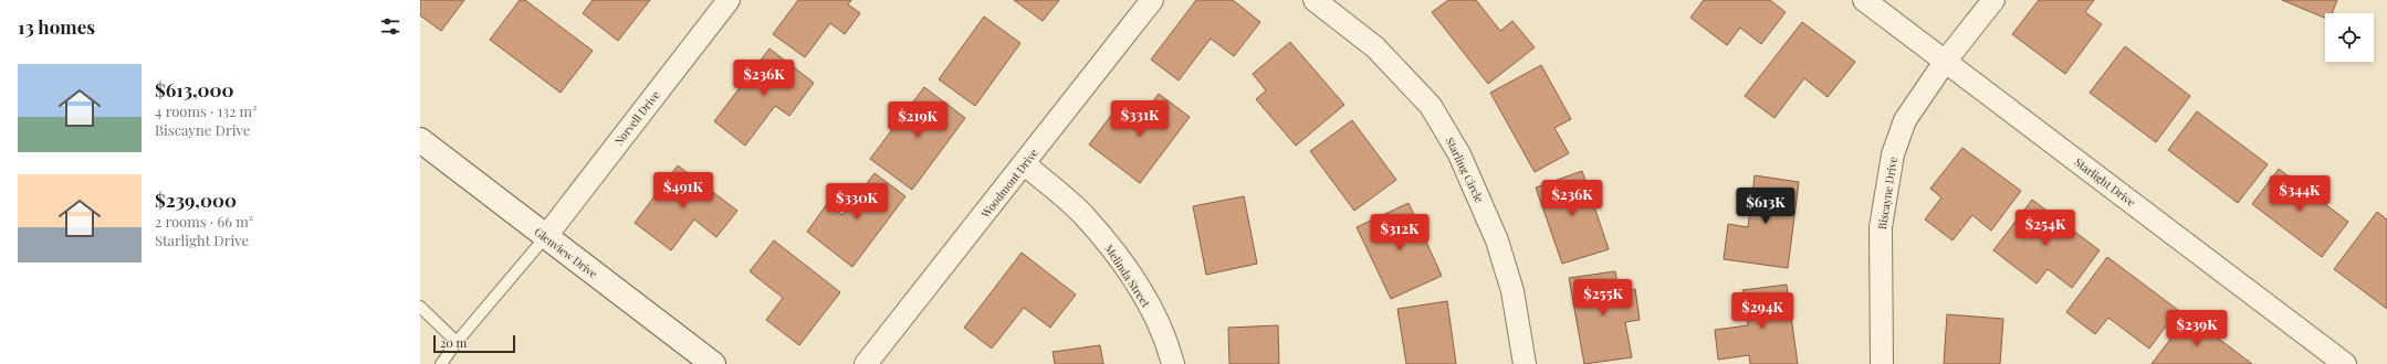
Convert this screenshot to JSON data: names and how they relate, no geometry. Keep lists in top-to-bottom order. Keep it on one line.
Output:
{"streets":{"main road":["Glenview Drive"],"street":["Norvell Drive","Starling Circle","Starlight Drive","Woodmont Drive","Biscayne Drive","Melinda Street"]},"crossings":[["Norvell Drive","Glenview Drive"],["Starlight Drive","Biscayne Drive"],["Woodmont Drive","Melinda Street"]],"scale_bar":"20 m","page":{"heading":"13 homes","list":[{"name":"$613,000","note":"4 rooms · 132 m² · Biscayne Drive"},{"name":"$239,000","note":"2 rooms · 66 m² · Starlight Drive"}],"price":["$236K","$331K","$219K","$491K","$344K","$236K","$330K","$613K","$254K","$312K","$255K","$294K","$239K"],"scale":"20 m"}}
